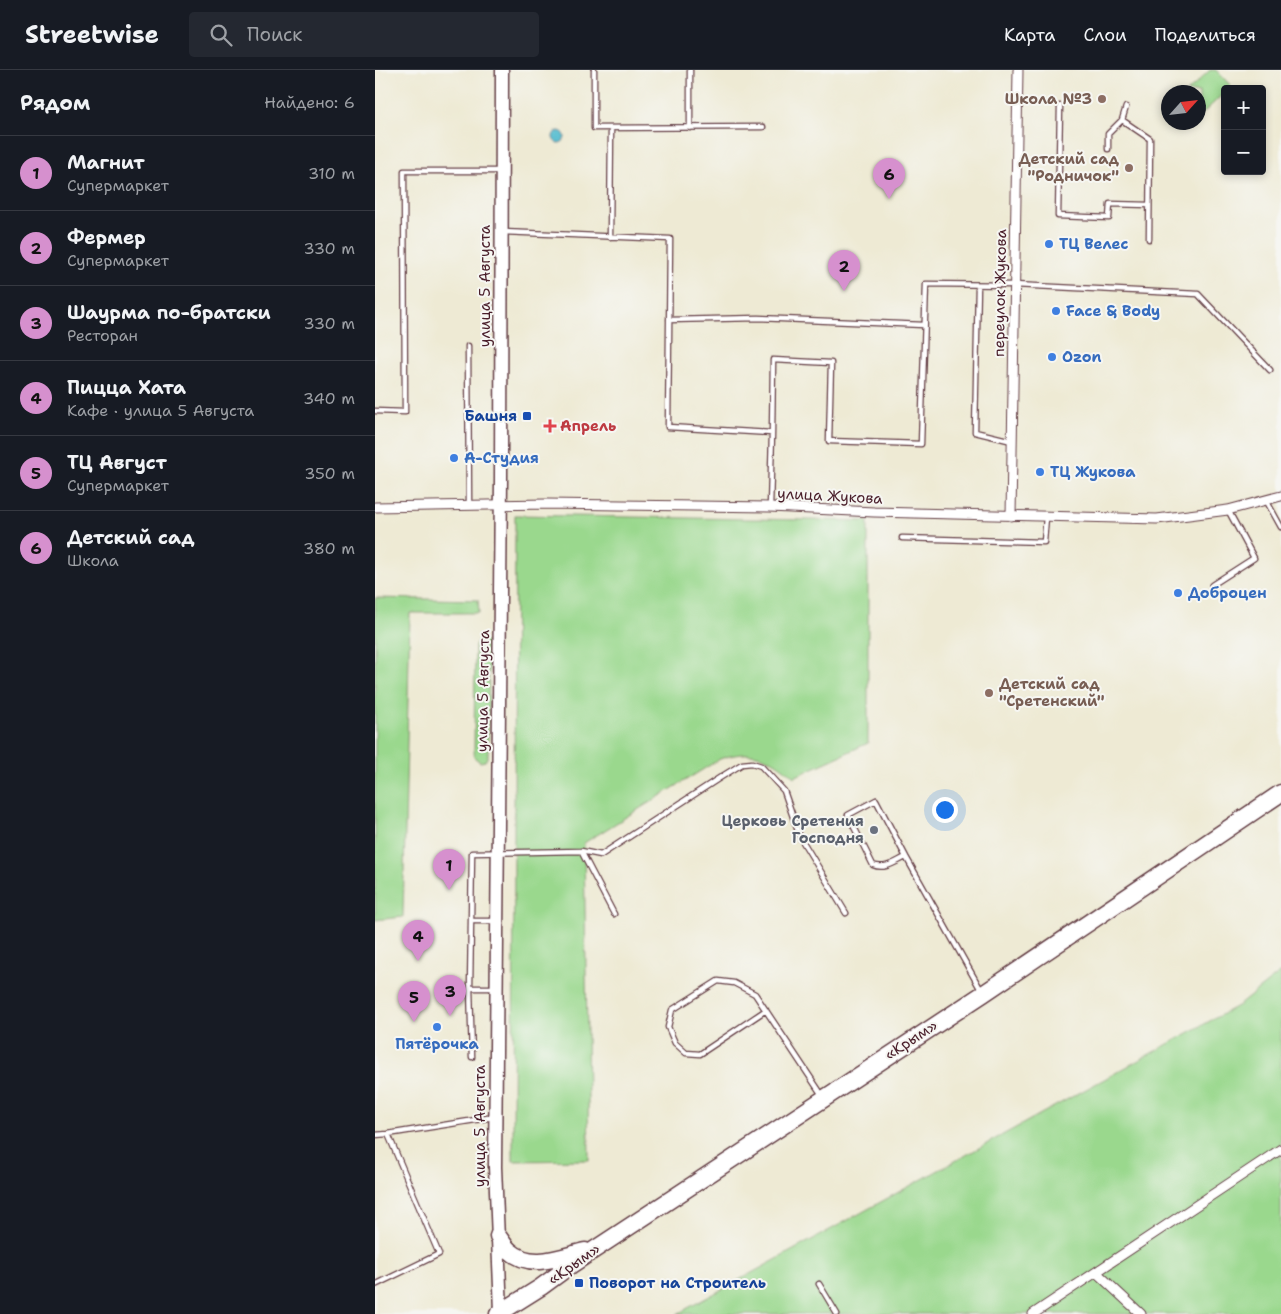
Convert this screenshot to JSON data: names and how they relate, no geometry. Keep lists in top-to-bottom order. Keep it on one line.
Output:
{"streets":{"highway":["«Крым»"],"street":["улица 5 Августа","переулок Жукова","улица Жукова"]},"crossings":[["улица 5 Августа","улица Жукова"],["улица 5 Августа","«Крым»"],["переулок Жукова","улица Жукова"]],"places":{"other":["Школа №3","Детский сад \"Родничок\"","ТЦ Велес","Face & Body","Ozon","А-Студия","ТЦ Жукова","Доброцен","Детский сад \"Сретенский\"","Церковь Сретения Господня","Пятёрочка"],"transit":["Башня","Поворот на Строитель"],"health":["Апрель"]},"north":"top right","page":{"header":"Streetwise","search":"Поиск","nav":["Карта","Слои","Поделиться"],"heading":["Рядом","Найдено: 6"],"map_buttons":["+","−"],"list":[{"mark":"1","name":"Магнит","note":"Супермаркет","value":"310 m"},{"mark":"2","name":"Фермер","note":"Супермаркет","value":"330 m"},{"mark":"3","name":"Шаурма по-братски","note":"Ресторан","value":"330 m"},{"mark":"4","name":"Пицца Хата","note":"Кафе · улица 5 Августа","value":"340 m"},{"mark":"5","name":"ТЦ Август","note":"Супермаркет","value":"350 m"},{"mark":"6","name":"Детский сад","note":"Школа","value":"380 m"}],"pins":["6","2","1","4","3","5"]}}
